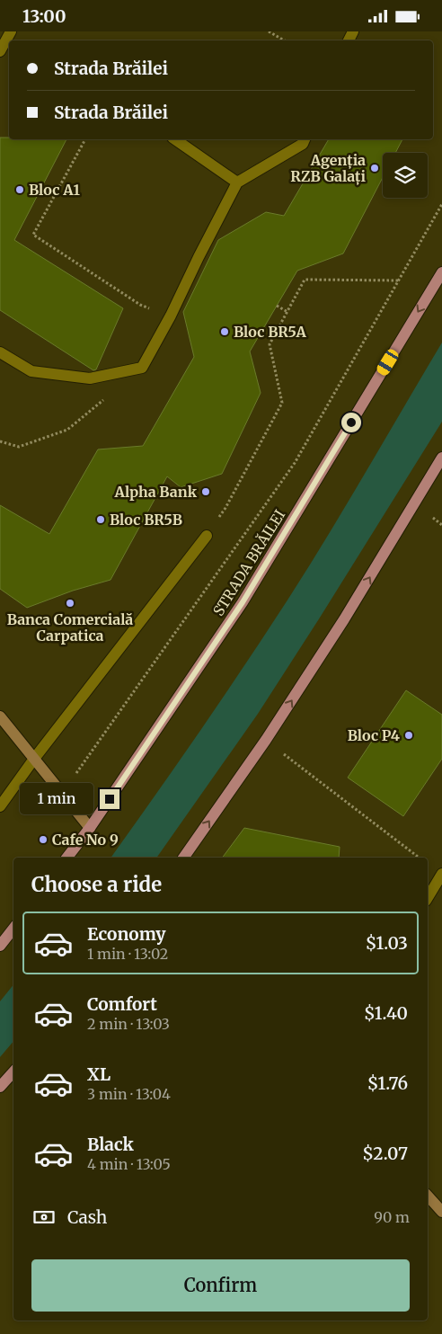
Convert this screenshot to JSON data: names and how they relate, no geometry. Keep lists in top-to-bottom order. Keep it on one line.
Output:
{"streets":{"main road":["STRADA BRĂILEI"]},"places":["Agenția RZB Galați","Bloc A1","Bloc BR5A","Alpha Bank","Bloc BR5B","Banca Comercială Carpatica","Bloc P4","Cafe No 9"],"page":{"status":"13:00","banner":["Strada Brăilei","Strada Brăilei"],"bubble":"1 min","heading":"Choose a ride","list":[{"name":"Economy","note":"1 min · 13:02","value":"$1.03"},{"name":"Comfort","note":"2 min · 13:03","value":"$1.40"},{"name":"XL","note":"3 min · 13:04","value":"$1.76"},{"name":"Black","note":"4 min · 13:05","value":"$2.07"}],"pay":["Cash","90 m"],"buttons":"Confirm"}}
